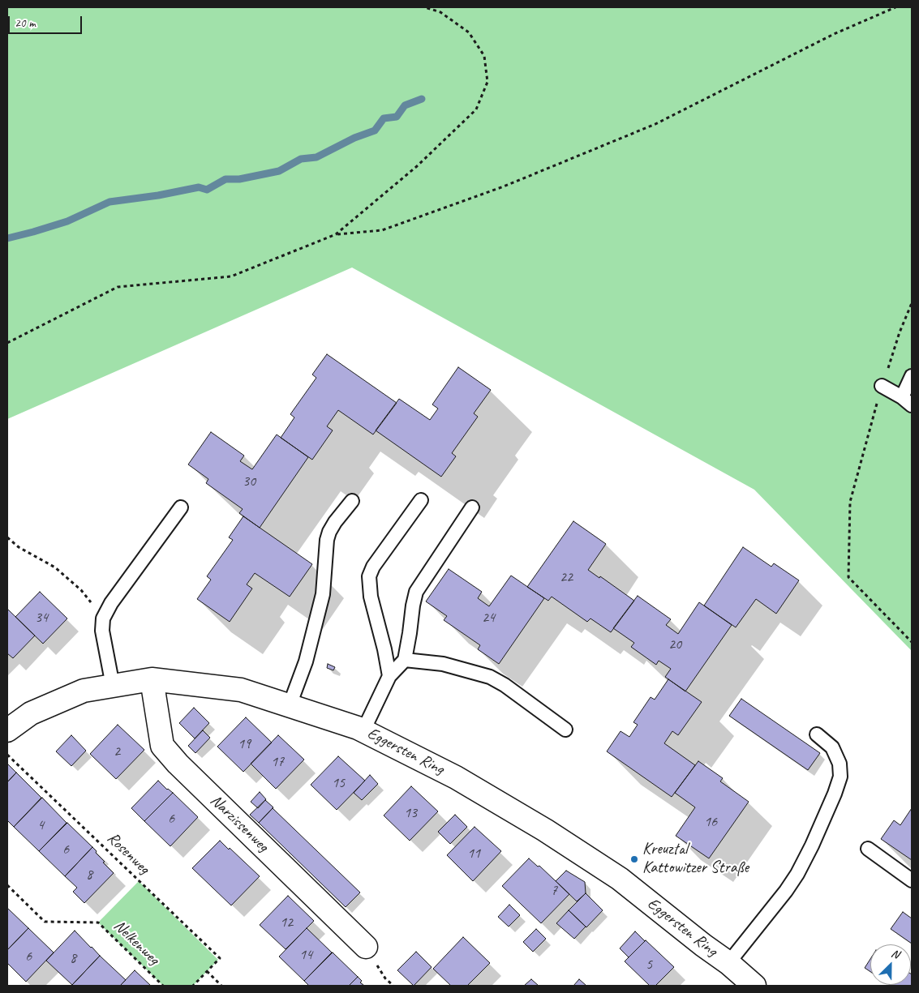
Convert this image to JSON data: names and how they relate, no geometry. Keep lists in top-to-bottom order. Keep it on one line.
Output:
{"streets":{"street":["Eggersten Ring","Narzissenweg"],"path":["Rosenweg","Nelkenweg"]},"crossings":[["Eggersten Ring","Narzissenweg"]],"places":["Kreuztal Kattowitzer Straße"],"house_numbers":["30","22","34","24","20","19","2","17","15","13","6","16","4","6","11","8","7","12","14","6","8","5"],"scale_bar":"20 m","north":"top right"}
